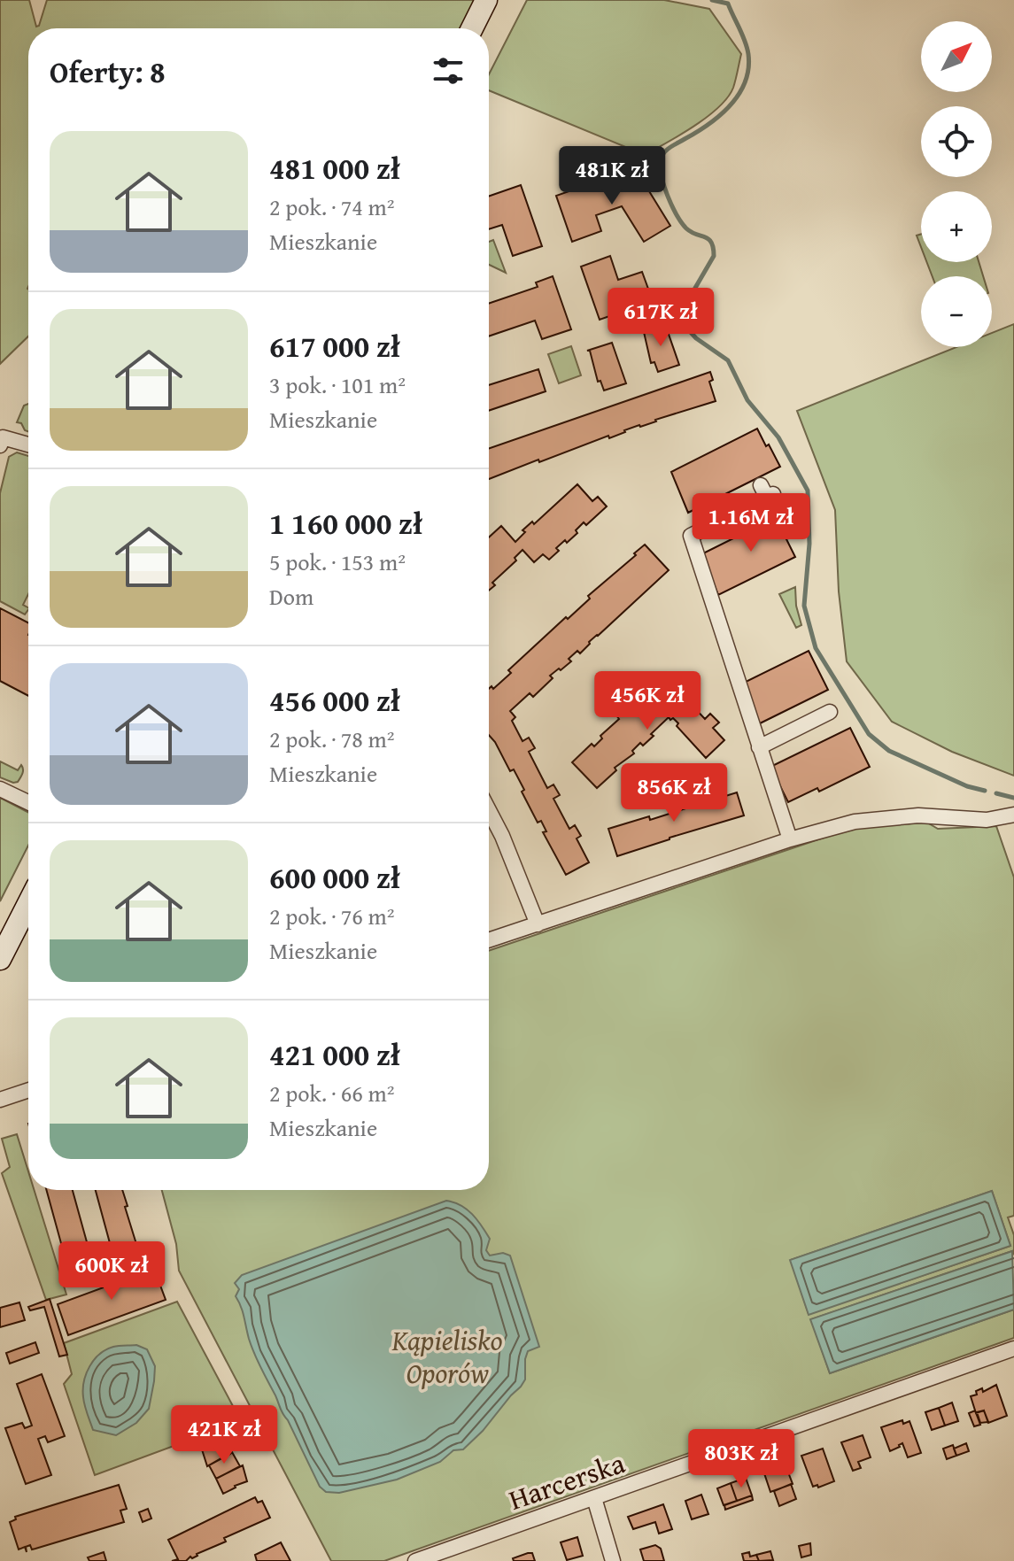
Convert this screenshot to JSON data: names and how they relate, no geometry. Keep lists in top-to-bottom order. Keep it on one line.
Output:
{"streets":{"street":["Harcerska"]},"parks":["Kąpielisko Oporów"],"north":"top right","page":{"map_buttons":["+","−"],"heading":"Oferty: 8","list":[{"name":"481 000 zł","note":"2 pok. · 74 m² · Mieszkanie"},{"name":"617 000 zł","note":"3 pok. · 101 m² · Mieszkanie"},{"name":"1 160 000 zł","note":"5 pok. · 153 m² · Dom"},{"name":"456 000 zł","note":"2 pok. · 78 m² · Mieszkanie"},{"name":"600 000 zł","note":"2 pok. · 76 m² · Mieszkanie"},{"name":"421 000 zł","note":"2 pok. · 66 m² · Mieszkanie"}],"price":["481K zł","617K zł","1.16M zł","456K zł","856K zł","600K zł","421K zł","803K zł"]}}
